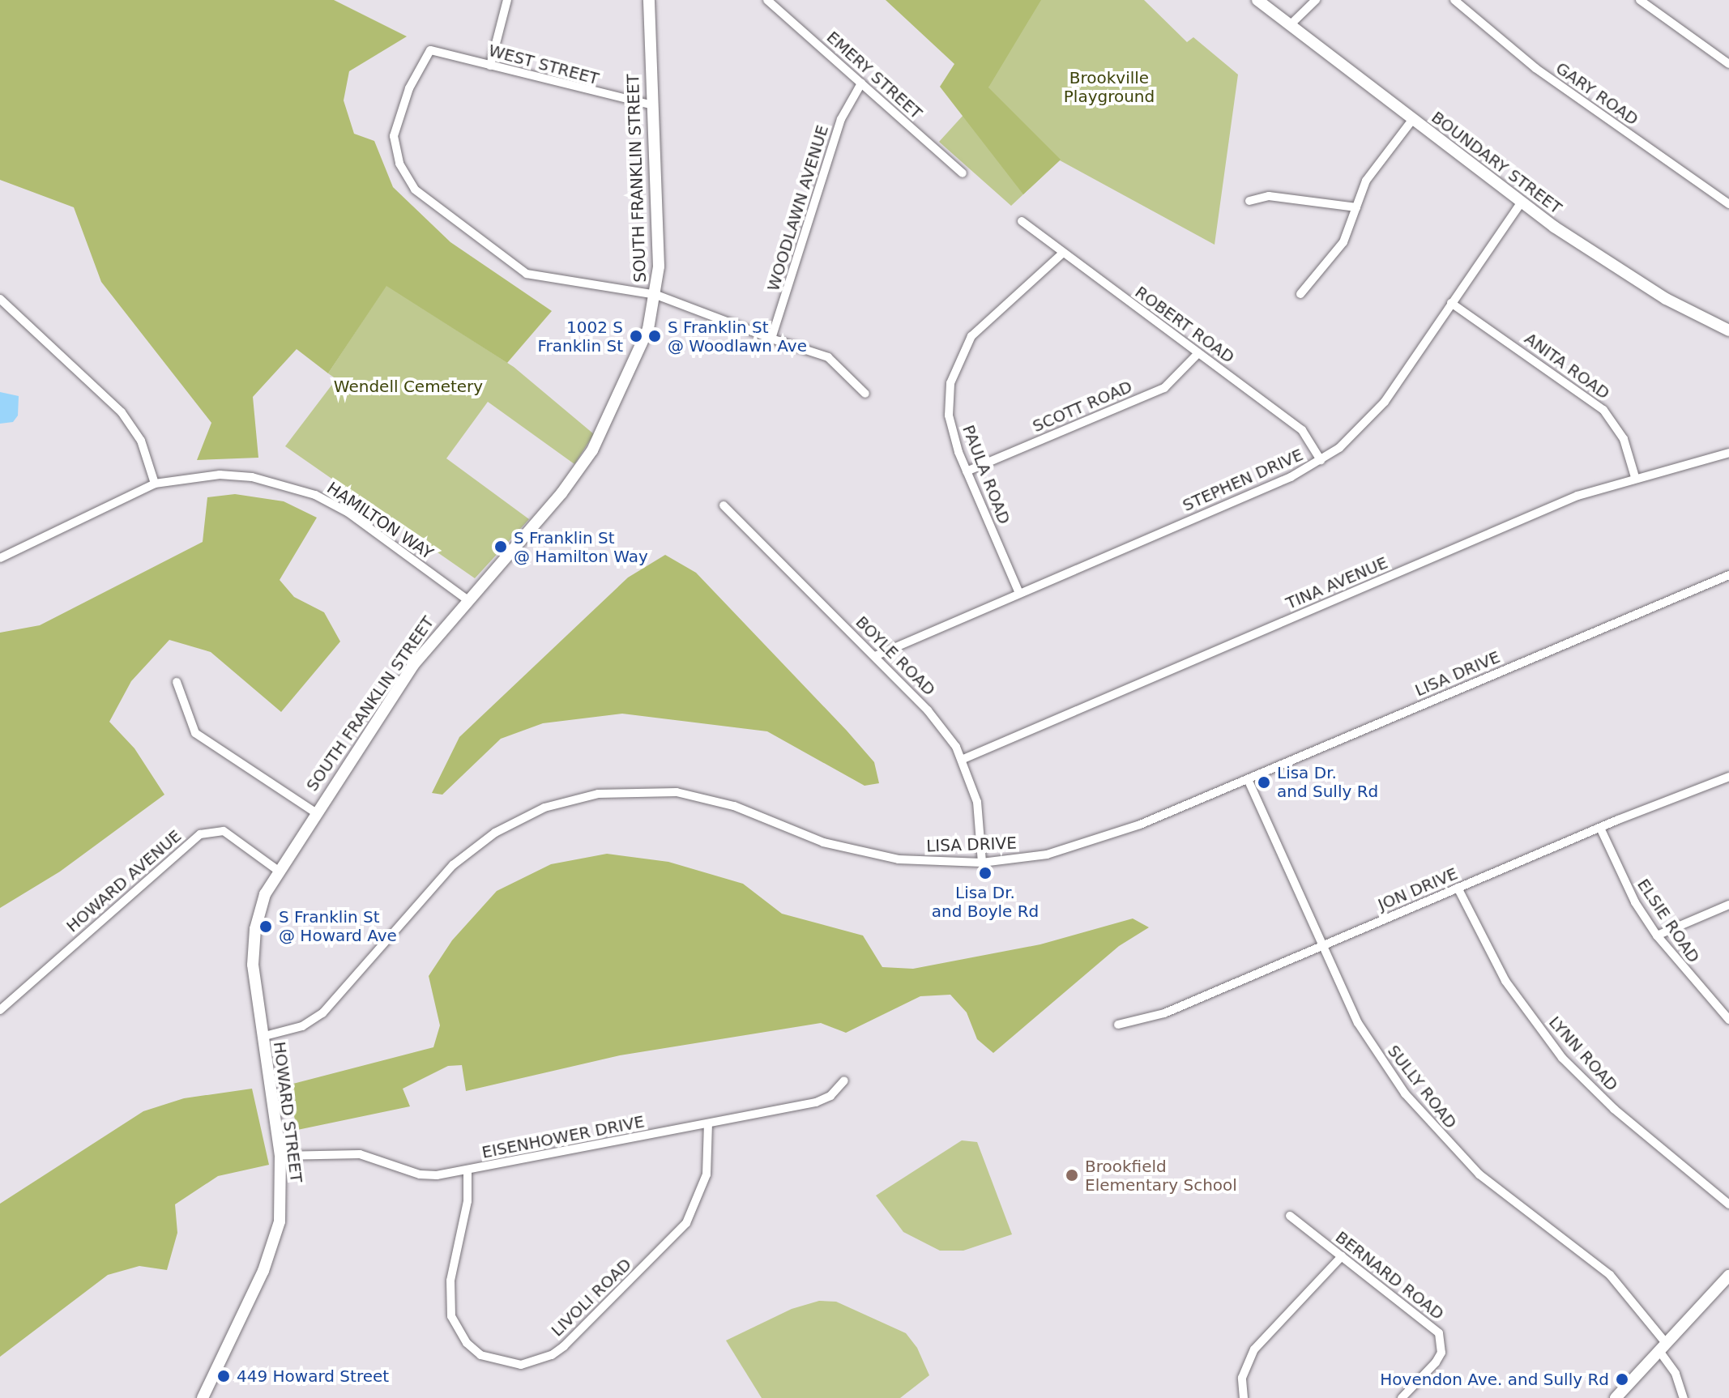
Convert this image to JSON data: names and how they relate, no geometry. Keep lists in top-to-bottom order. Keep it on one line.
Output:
{"streets":{"main road":["BOUNDARY STREET","SOUTH FRANKLIN STREET","HOWARD STREET"],"street":["WEST STREET","EMERY STREET","GARY ROAD","WOODLAWN AVENUE","ROBERT ROAD","ANITA ROAD","SCOTT ROAD","PAULA ROAD","STEPHEN DRIVE","HAMILTON WAY","TINA AVENUE","BOYLE ROAD","LISA DRIVE","HOWARD AVENUE","JON DRIVE","ELSIE ROAD","LYNN ROAD","SULLY ROAD","EISENHOWER DRIVE","BERNARD ROAD","LIVOLI ROAD"]},"crossings":[["WEST STREET","SOUTH FRANKLIN STREET"],["EMERY STREET","WOODLAWN AVENUE"],["BOUNDARY STREET","STEPHEN DRIVE"],["SOUTH FRANKLIN STREET","HAMILTON WAY"],["SOUTH FRANKLIN STREET","HOWARD AVENUE"],["SOUTH FRANKLIN STREET","HOWARD STREET"],["ROBERT ROAD","SCOTT ROAD"],["ROBERT ROAD","PAULA ROAD"],["ROBERT ROAD","STEPHEN DRIVE"],["ANITA ROAD","STEPHEN DRIVE"],["ANITA ROAD","TINA AVENUE"],["SCOTT ROAD","PAULA ROAD"],["PAULA ROAD","STEPHEN DRIVE"],["STEPHEN DRIVE","BOYLE ROAD"],["TINA AVENUE","BOYLE ROAD"],["BOYLE ROAD","LISA DRIVE"],["LISA DRIVE","SULLY ROAD"],["LISA DRIVE","HOWARD STREET"],["JON DRIVE","ELSIE ROAD"],["JON DRIVE","LYNN ROAD"],["JON DRIVE","SULLY ROAD"],["HOWARD STREET","EISENHOWER DRIVE"],["EISENHOWER DRIVE","LIVOLI ROAD"]],"parks":["Brookville Playground","Wendell Cemetery"],"places":["1002 S Franklin St","S Franklin St @ Woodlawn Ave","S Franklin St @ Hamilton Way","Lisa Dr. and Sully Rd","Lisa Dr. and Boyle Rd","S Franklin St @ Howard Ave","Brookfield Elementary School","449 Howard Street","Hovendon Ave. and Sully Rd"]}
